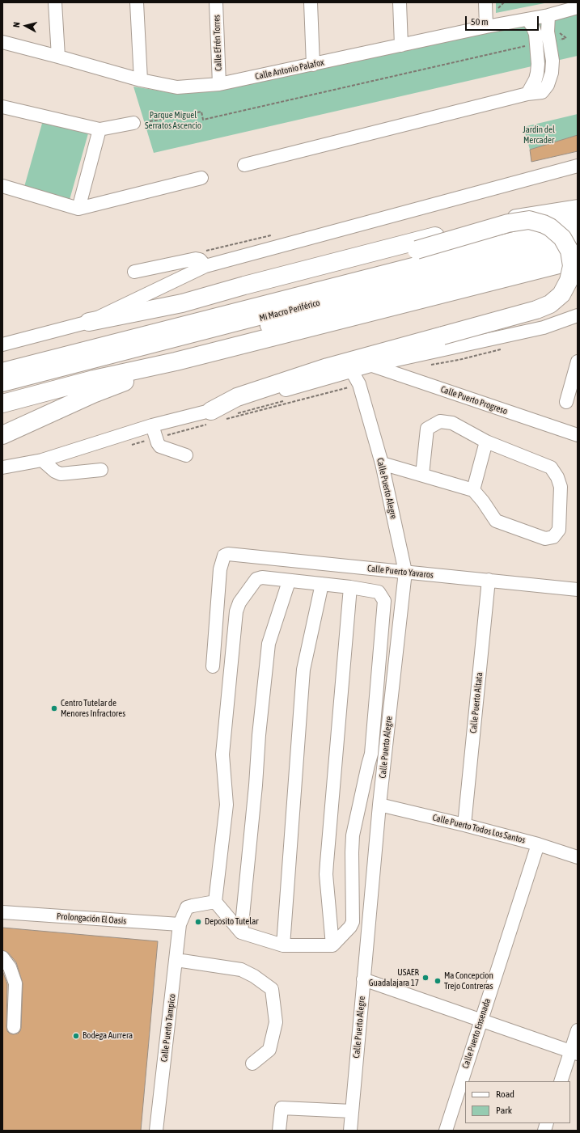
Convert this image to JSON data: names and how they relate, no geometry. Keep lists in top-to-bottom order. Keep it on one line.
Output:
{"streets":{"street":["Calle Efrén Torres","Calle Antonio Palafox","Mi Macro Periférico","Calle Puerto Progreso","Calle Puerto Alegre","Calle Puerto Yavaros","Calle Puerto Altata","Calle Puerto Todos Los Santos","Prolongación El Oasis","Calle Puerto Tampico","Calle Puerto Ensenada"]},"crossings":[["Calle Efrén Torres","Calle Antonio Palafox"],["Calle Puerto Alegre","Calle Puerto Yavaros"],["Calle Puerto Alegre","Calle Puerto Todos Los Santos"],["Calle Puerto Yavaros","Calle Puerto Altata"],["Calle Puerto Altata","Calle Puerto Todos Los Santos"],["Calle Puerto Todos Los Santos","Calle Puerto Ensenada"],["Prolongación El Oasis","Calle Puerto Tampico"]],"parks":["Parque Miguel Serratos Ascencio","Jardin del Mercader"],"places":["Centro Tutelar de Menores Infractores","Deposito Tutelar","USAER Guadalajara 17","Ma Concepcion Trejo Contreras","Bodega Aurrera"],"legend":["Road","Park"],"scale_bar":"50 m","north":"left"}
